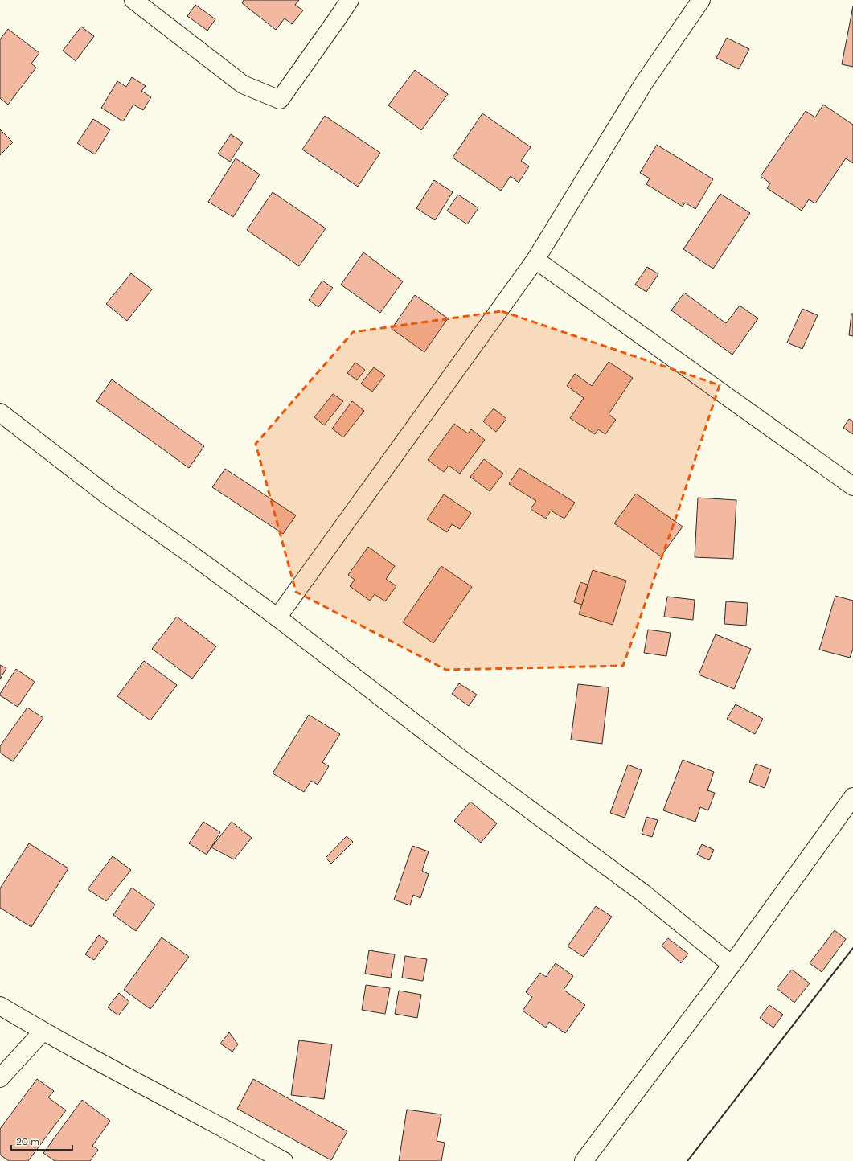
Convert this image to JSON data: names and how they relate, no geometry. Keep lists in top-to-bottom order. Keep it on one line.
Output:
{"scale_bar":"20 m"}
